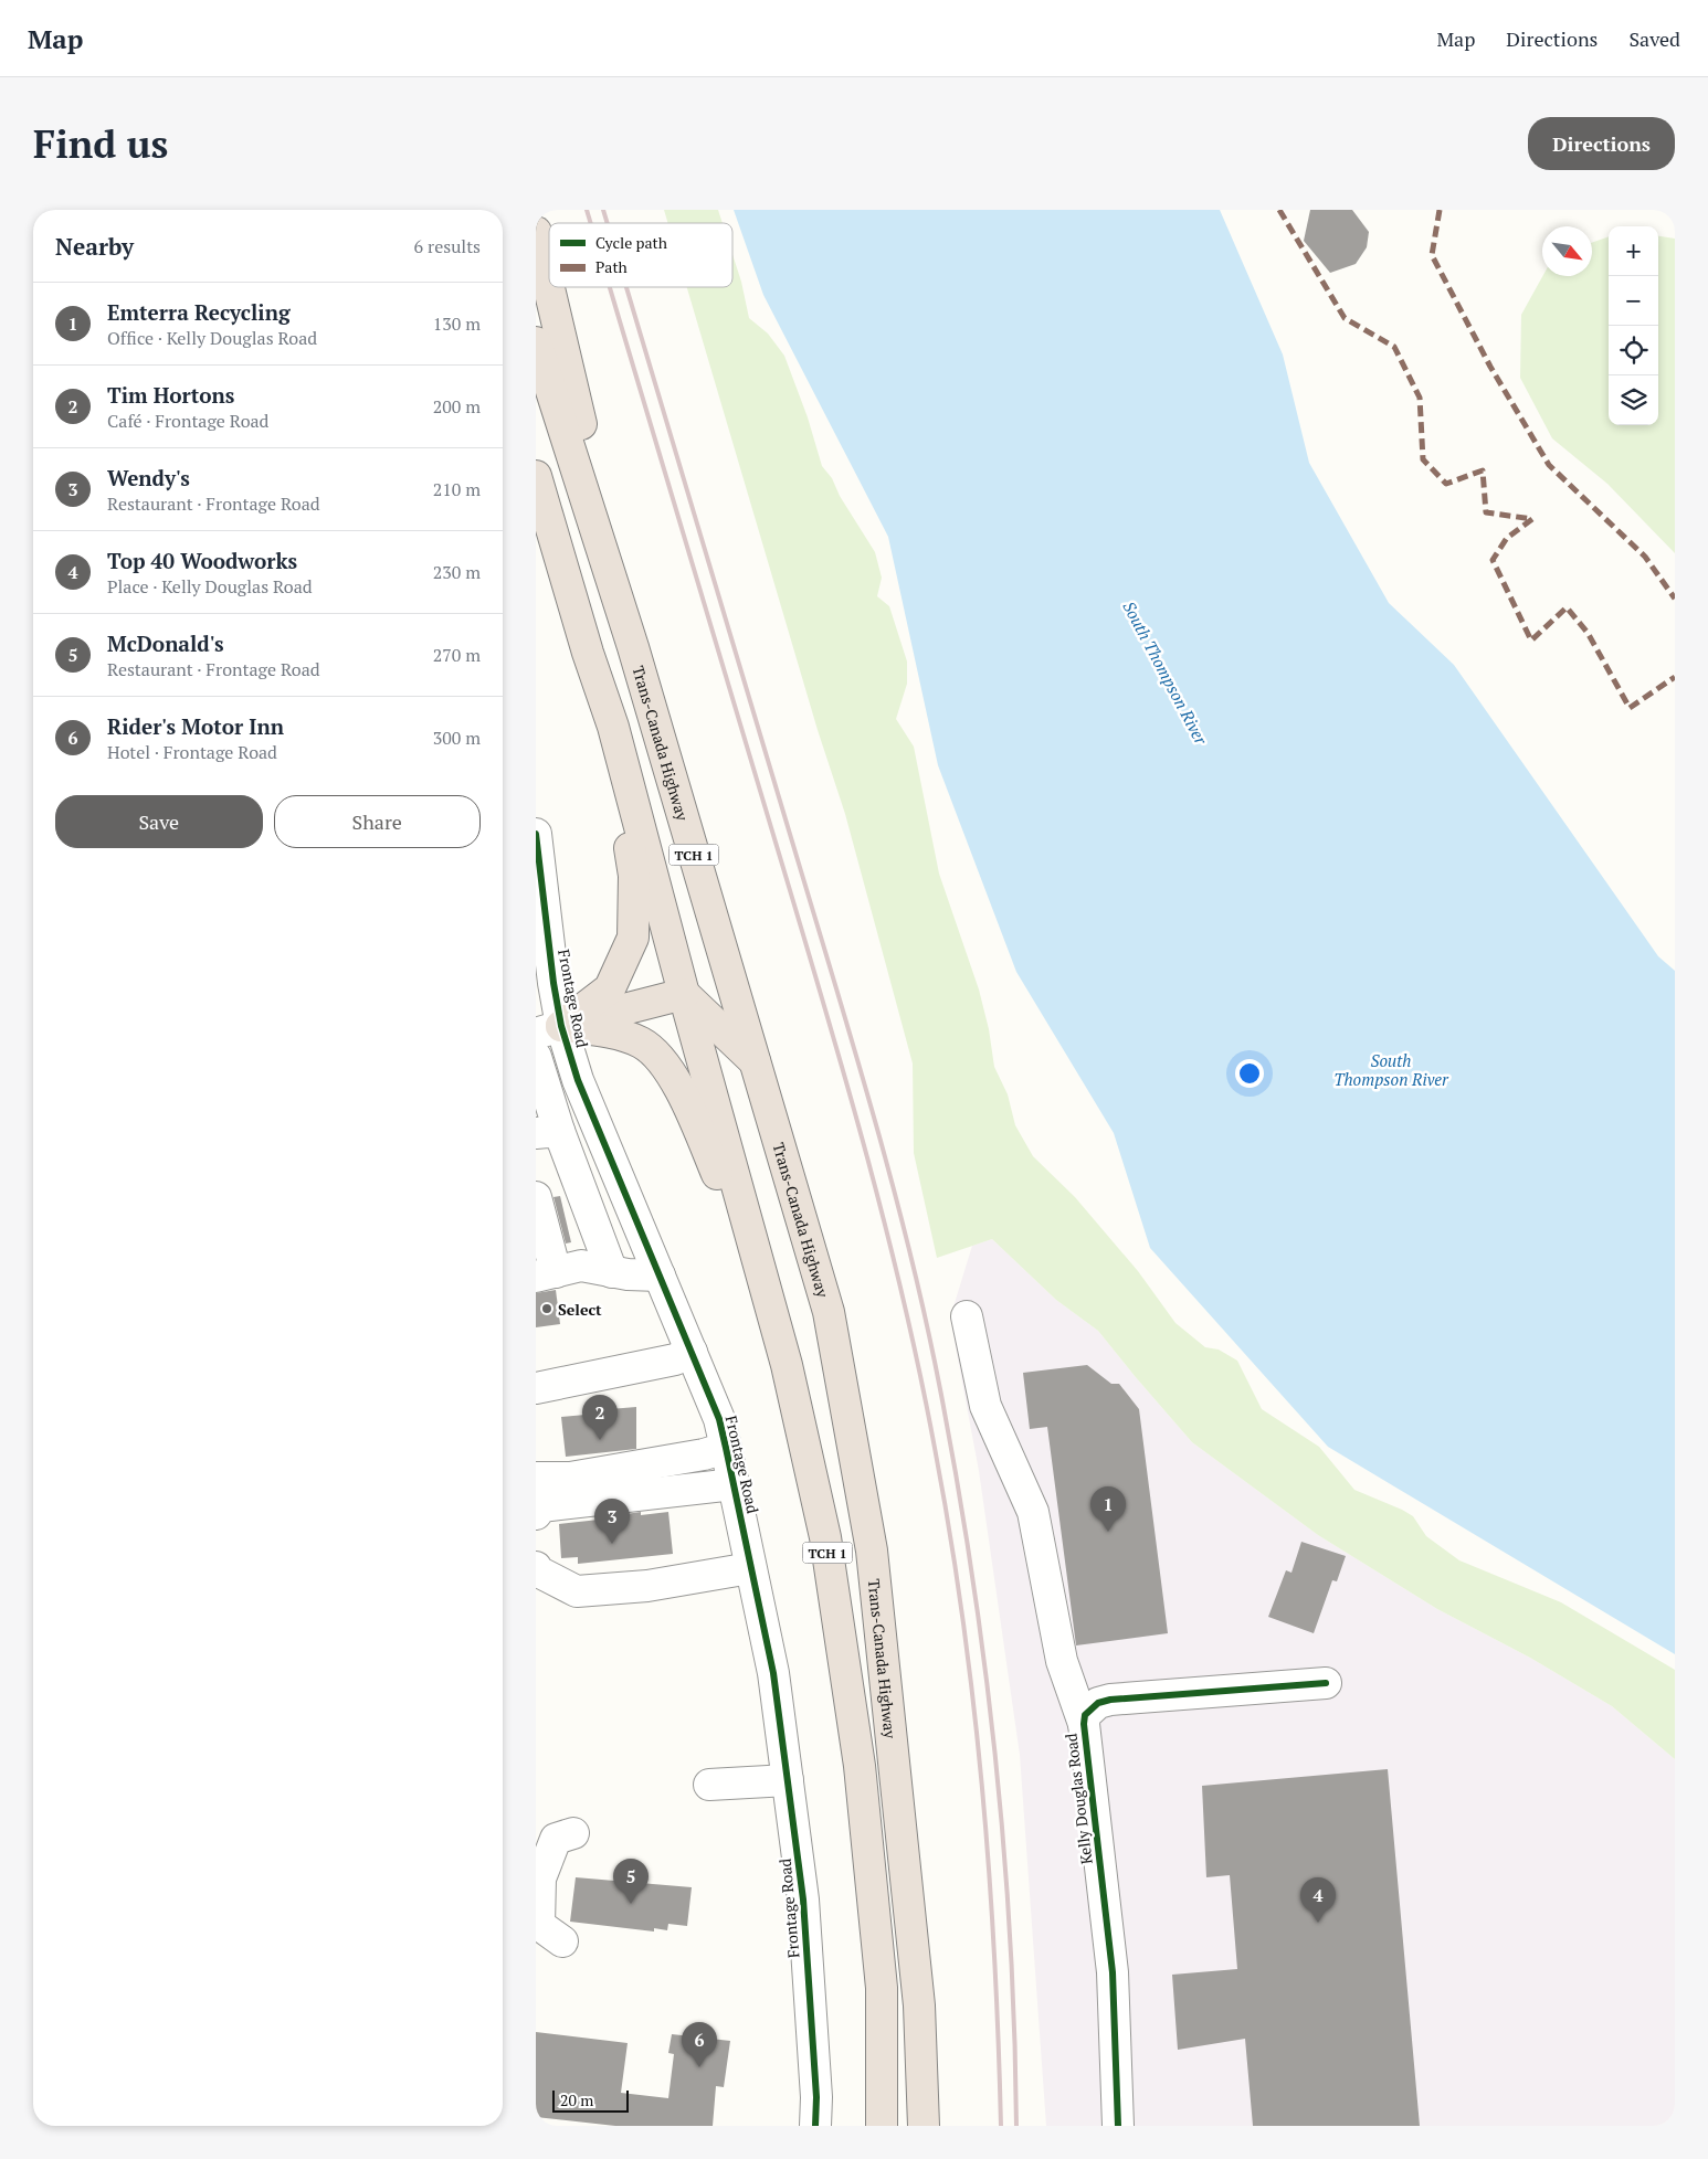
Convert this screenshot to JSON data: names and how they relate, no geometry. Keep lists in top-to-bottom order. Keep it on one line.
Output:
{"streets":{"highway":["Trans-Canada Highway","TCH 1"],"street":["Frontage Road","Kelly Douglas Road"]},"water":["South Thompson River"],"places":["Select"],"legend":["Cycle path","Path"],"scale_bar":"20 m","north":"bottom right","page":{"header":"Map","nav":["Map","Directions","Saved"],"buttons":["Directions",["Save","Share"]],"title":"Find us","heading":["Nearby","6 results"],"map_buttons":["+","−"],"list":[{"mark":"1","name":"Emterra Recycling","note":"Office · Kelly Douglas Road","value":"130 m"},{"mark":"2","name":"Tim Hortons","note":"Café · Frontage Road","value":"200 m"},{"mark":"3","name":"Wendy's","note":"Restaurant · Frontage Road","value":"210 m"},{"mark":"4","name":"Top 40 Woodworks","note":"Place · Kelly Douglas Road","value":"230 m"},{"mark":"5","name":"McDonald's","note":"Restaurant · Frontage Road","value":"270 m"},{"mark":"6","name":"Rider's Motor Inn","note":"Hotel · Frontage Road","value":"300 m"}],"pins":["2","1","3","5","4","6"],"scale":"20 m"}}
